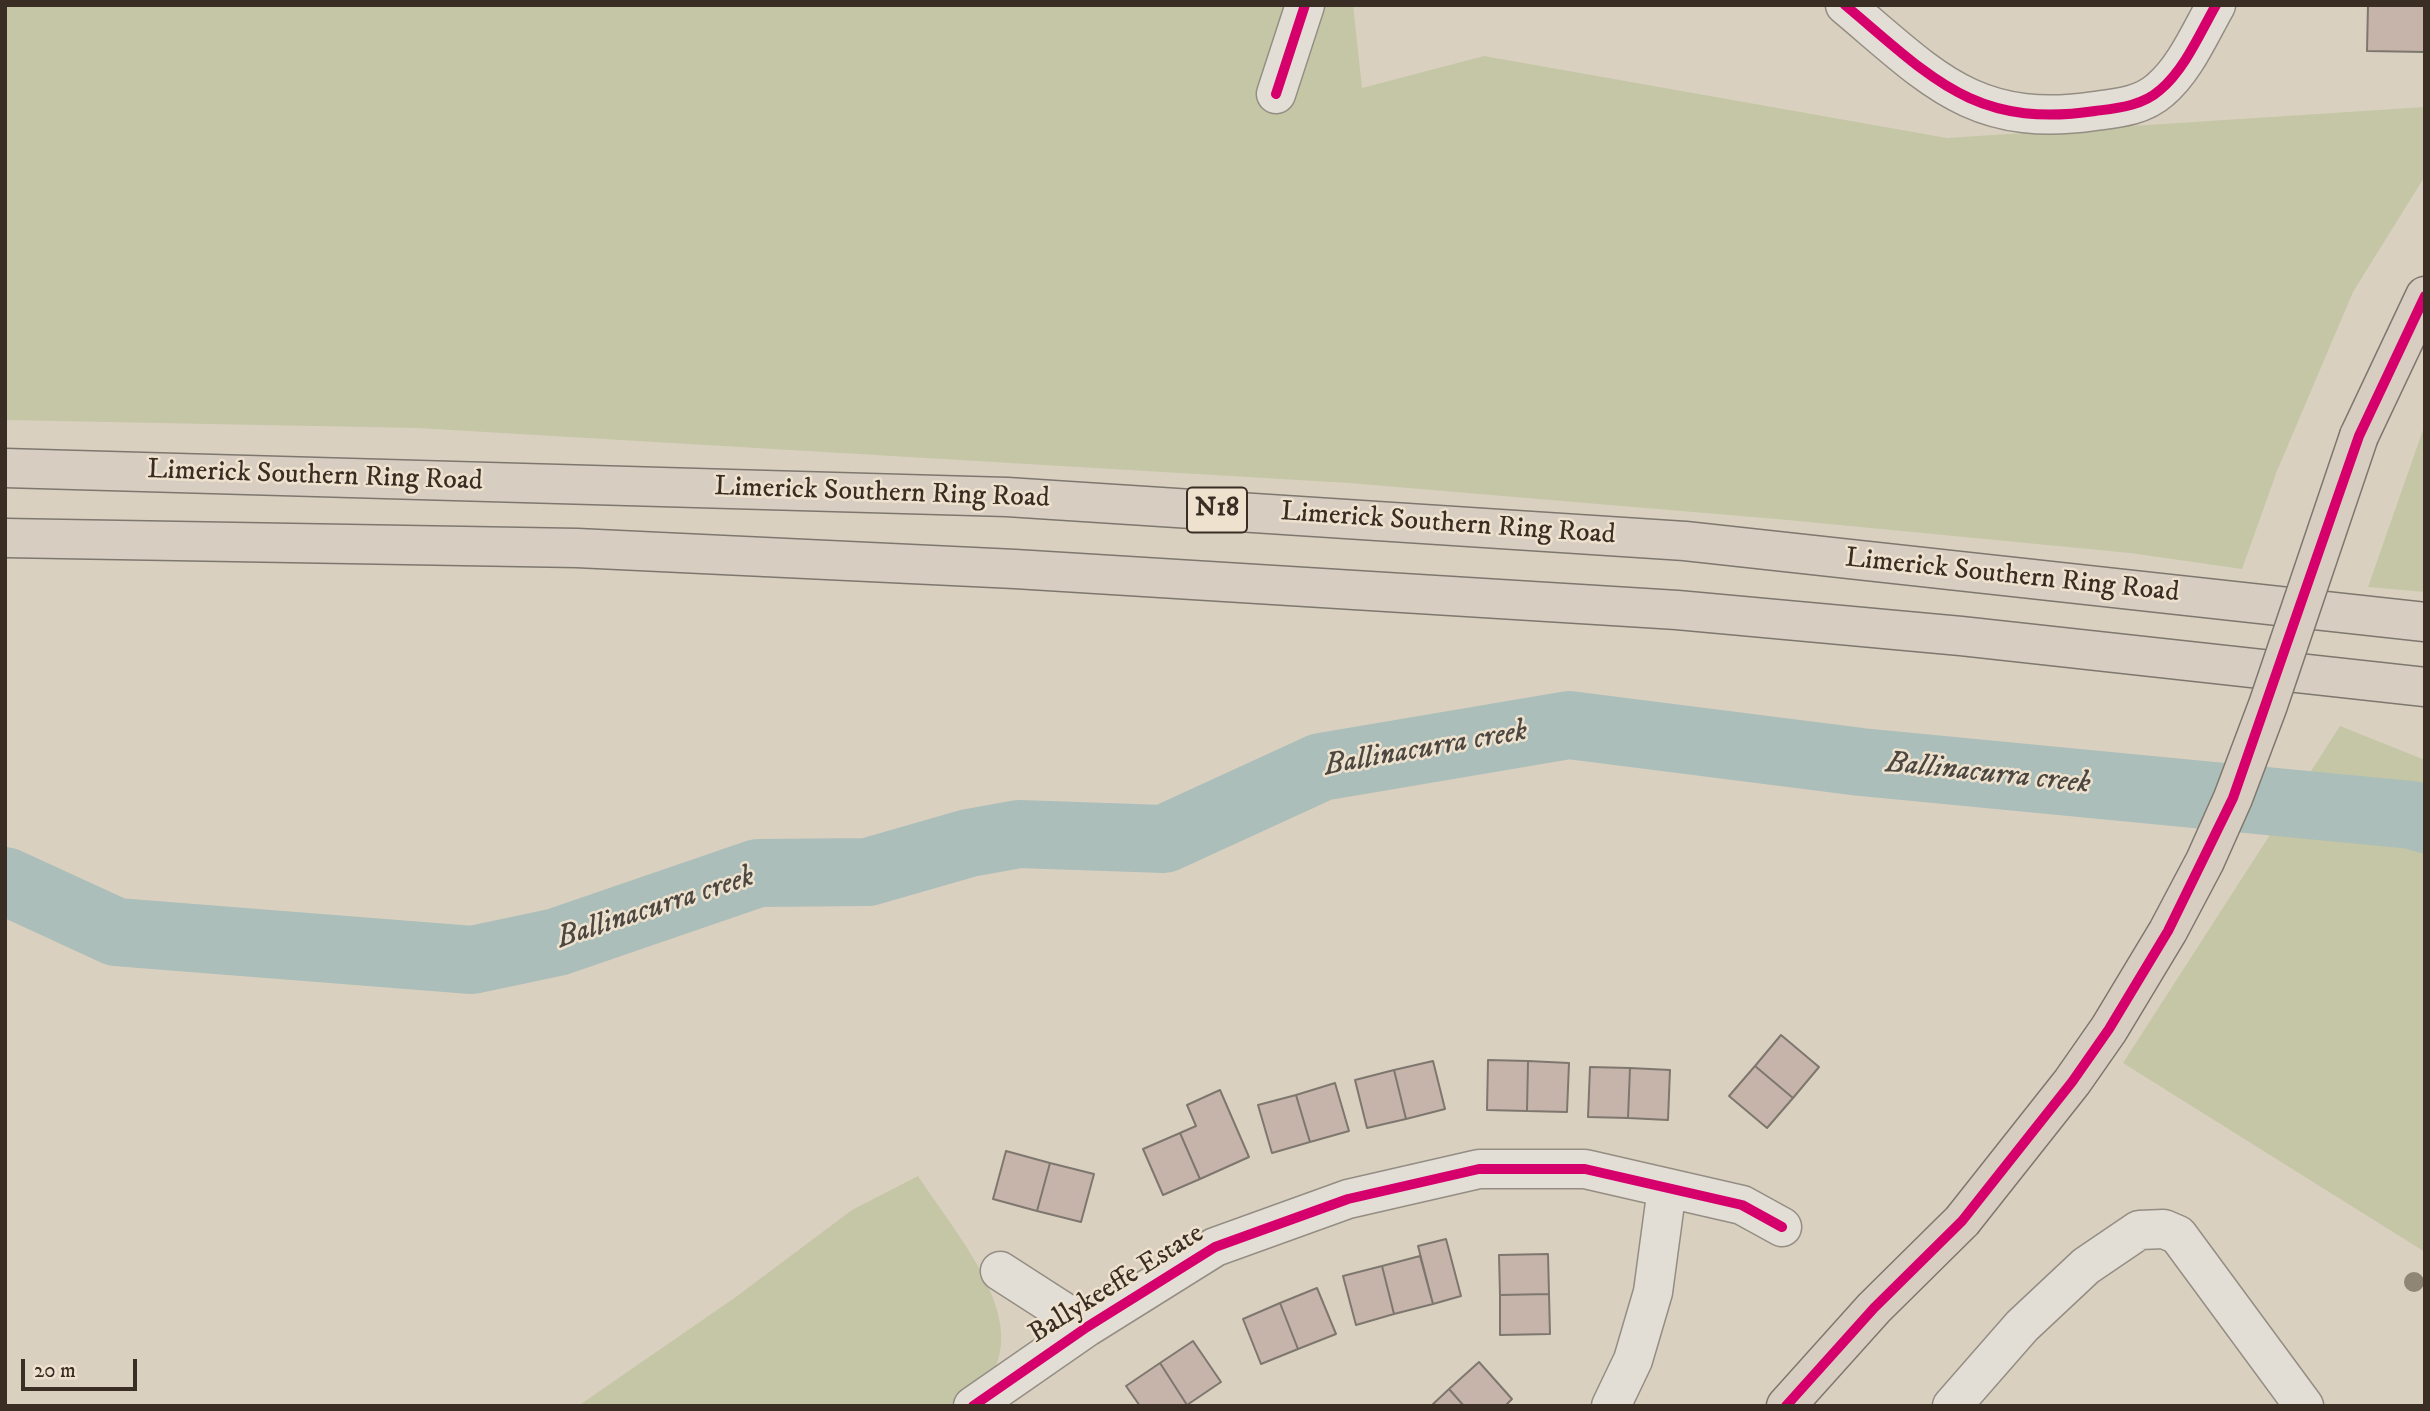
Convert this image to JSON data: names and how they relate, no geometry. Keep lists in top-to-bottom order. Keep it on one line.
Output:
{"streets":{"main road":["Limerick Southern Ring Road","N18"],"street":["Ballykeeffe Estate"]},"water":["Ballinacurra creek"],"scale_bar":"20 m"}
